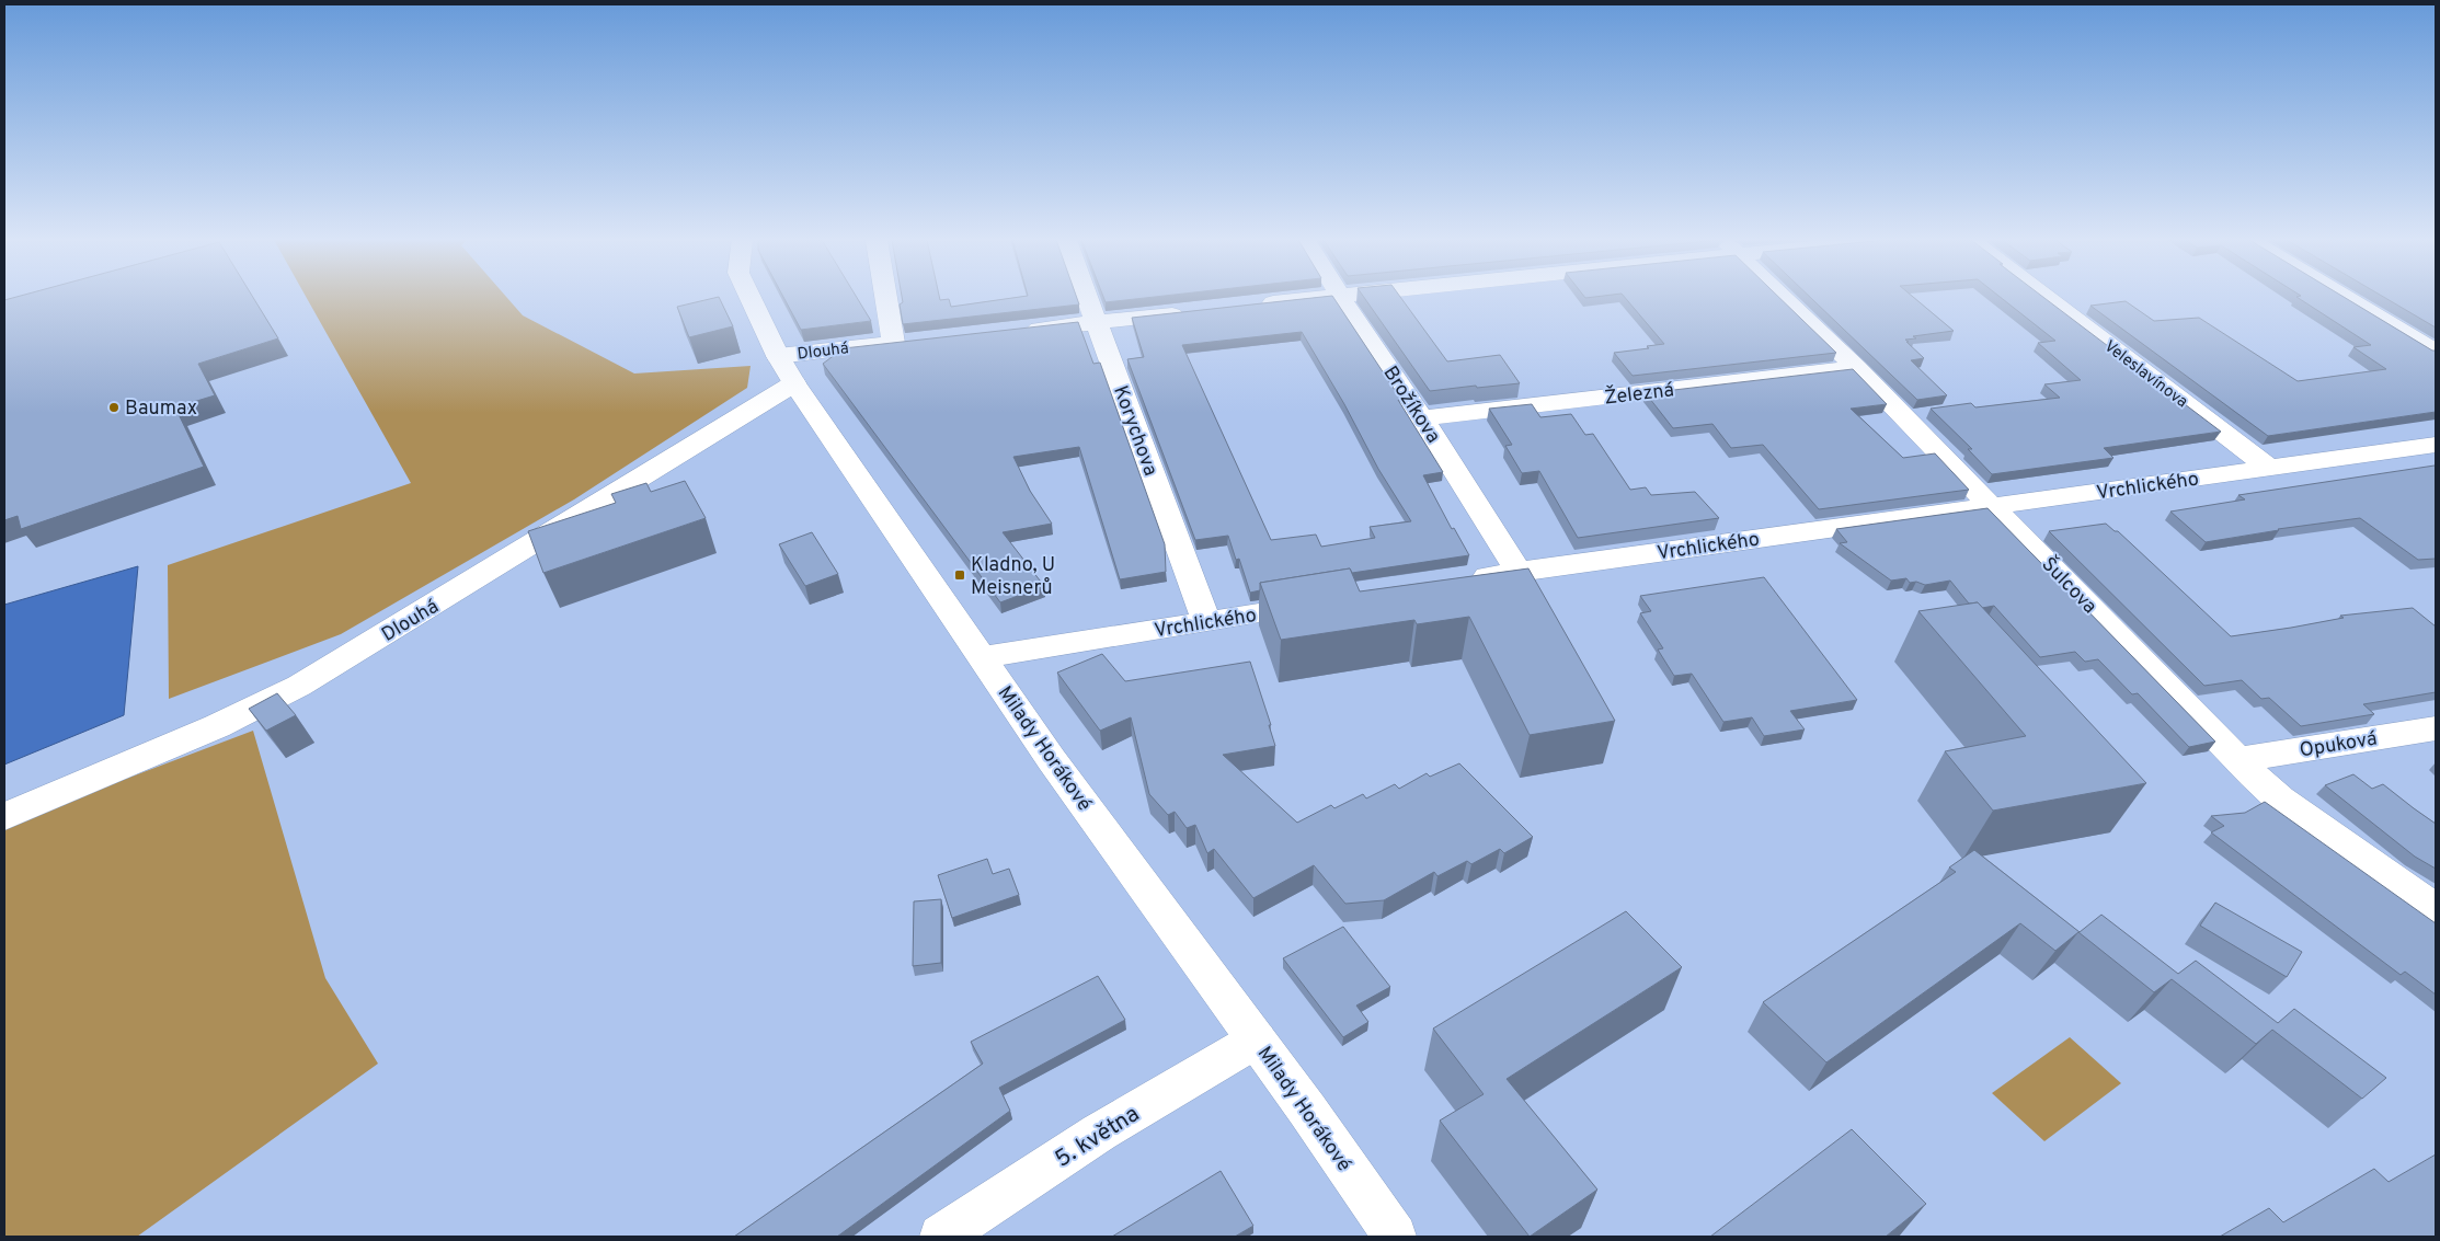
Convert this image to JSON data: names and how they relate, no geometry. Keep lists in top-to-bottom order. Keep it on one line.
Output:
{"streets":{"street":["Dlouhá","Veleslavínova","Železná","Brožíkova","Korychova","Vrchlického","Šulcova","Opuková","Milady Horákové","5. května"]},"crossings":[["Dlouhá","Milady Horákové"],["Veleslavínova","Vrchlického"],["Železná","Brožíkova"],["Železná","Šulcova"],["Brožíkova","Vrchlického"],["Korychova","Vrchlického"],["Vrchlického","Šulcova"],["Vrchlického","Milady Horákové"],["Šulcova","Opuková"],["Milady Horákové","5. května"]],"places":{"other":["Baumax"],"transit":["Kladno, U Meisnerů"]}}
